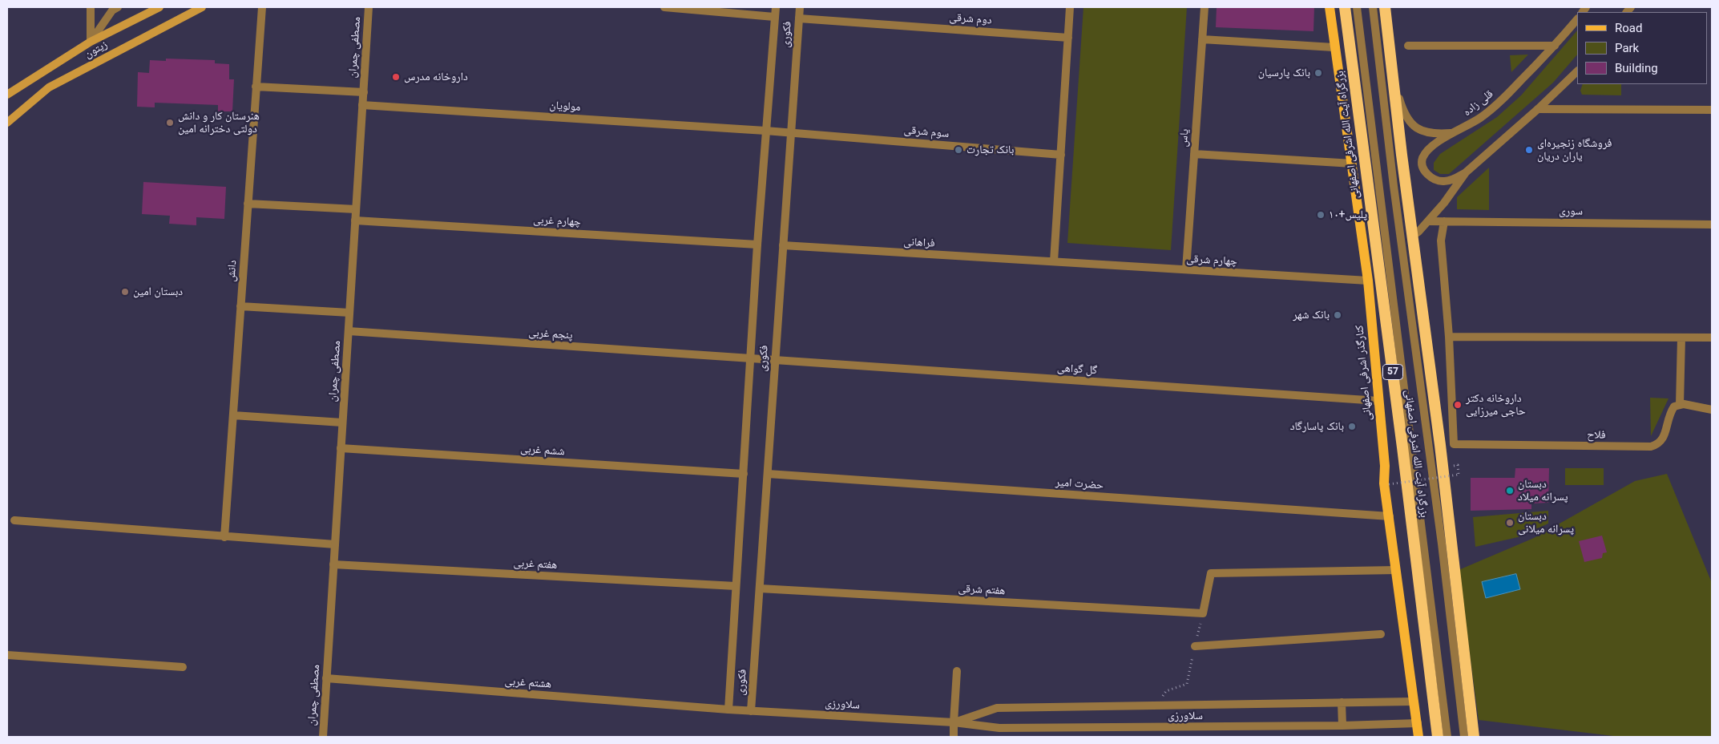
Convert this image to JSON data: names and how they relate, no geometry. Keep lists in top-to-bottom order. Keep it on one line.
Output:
{"streets":{"highway":["بزرگراه آیت الله اشرفی اصفهانی","57"],"main road":["زیتون","کنارگذر اشرفی اصفهانی"],"street":["دوم شرقی","فکوری","مصطفی چمران","قلی زاده","مولویان","سوم شرقی","یاس","سوری","چهارم غربی","فراهانی","چهارم شرقی","دانش","پنجم غربی","گل گواهی","فلاح","ششم غربی","حضرت امیر","هفتم غربی","هفتم شرقی","هشتم غربی","سلاورزی"]},"crossings":[["دوم شرقی","فکوری"],["فکوری","مولویان"],["فکوری","سوم شرقی"],["فکوری","چهارم غربی"],["فکوری","فراهانی"],["فکوری","پنجم غربی"],["فکوری","گل گواهی"],["فکوری","ششم غربی"],["فکوری","حضرت امیر"],["فکوری","هفتم غربی"],["فکوری","هفتم شرقی"],["فکوری","هشتم غربی"],["فکوری","سلاورزی"],["مصطفی چمران","مولویان"],["مصطفی چمران","چهارم غربی"],["مصطفی چمران","پنجم غربی"],["مصطفی چمران","ششم غربی"],["مصطفی چمران","هفتم غربی"],["مصطفی چمران","هشتم غربی"],["مولویان","سوم شرقی"],["یاس","چهارم شرقی"],["فراهانی","چهارم شرقی"],["چهارم شرقی","کنارگذر اشرفی اصفهانی"],["پنجم غربی","گل گواهی"],["گل گواهی","کنارگذر اشرفی اصفهانی"],["کنارگذر اشرفی اصفهانی","حضرت امیر"],["کنارگذر اشرفی اصفهانی","سلاورزی"],["هشتم غربی","سلاورزی"]],"places":["بانک پارسیان","داروخانه مدرس","هنرستان کار و دانش دولتی دخترانه امین","بانک تجارت","فروشگاه زنجیره‌ای یاران دریان","پلیس+۱۰","دبستان امین","بانک شهر","داروخانه دکتر حاجی میرزایی","بانک پاسارگاد","دبستان پسرانه میلاد","دبستان پسرانه میلانی"],"legend":["Road","Park","Building"]}
